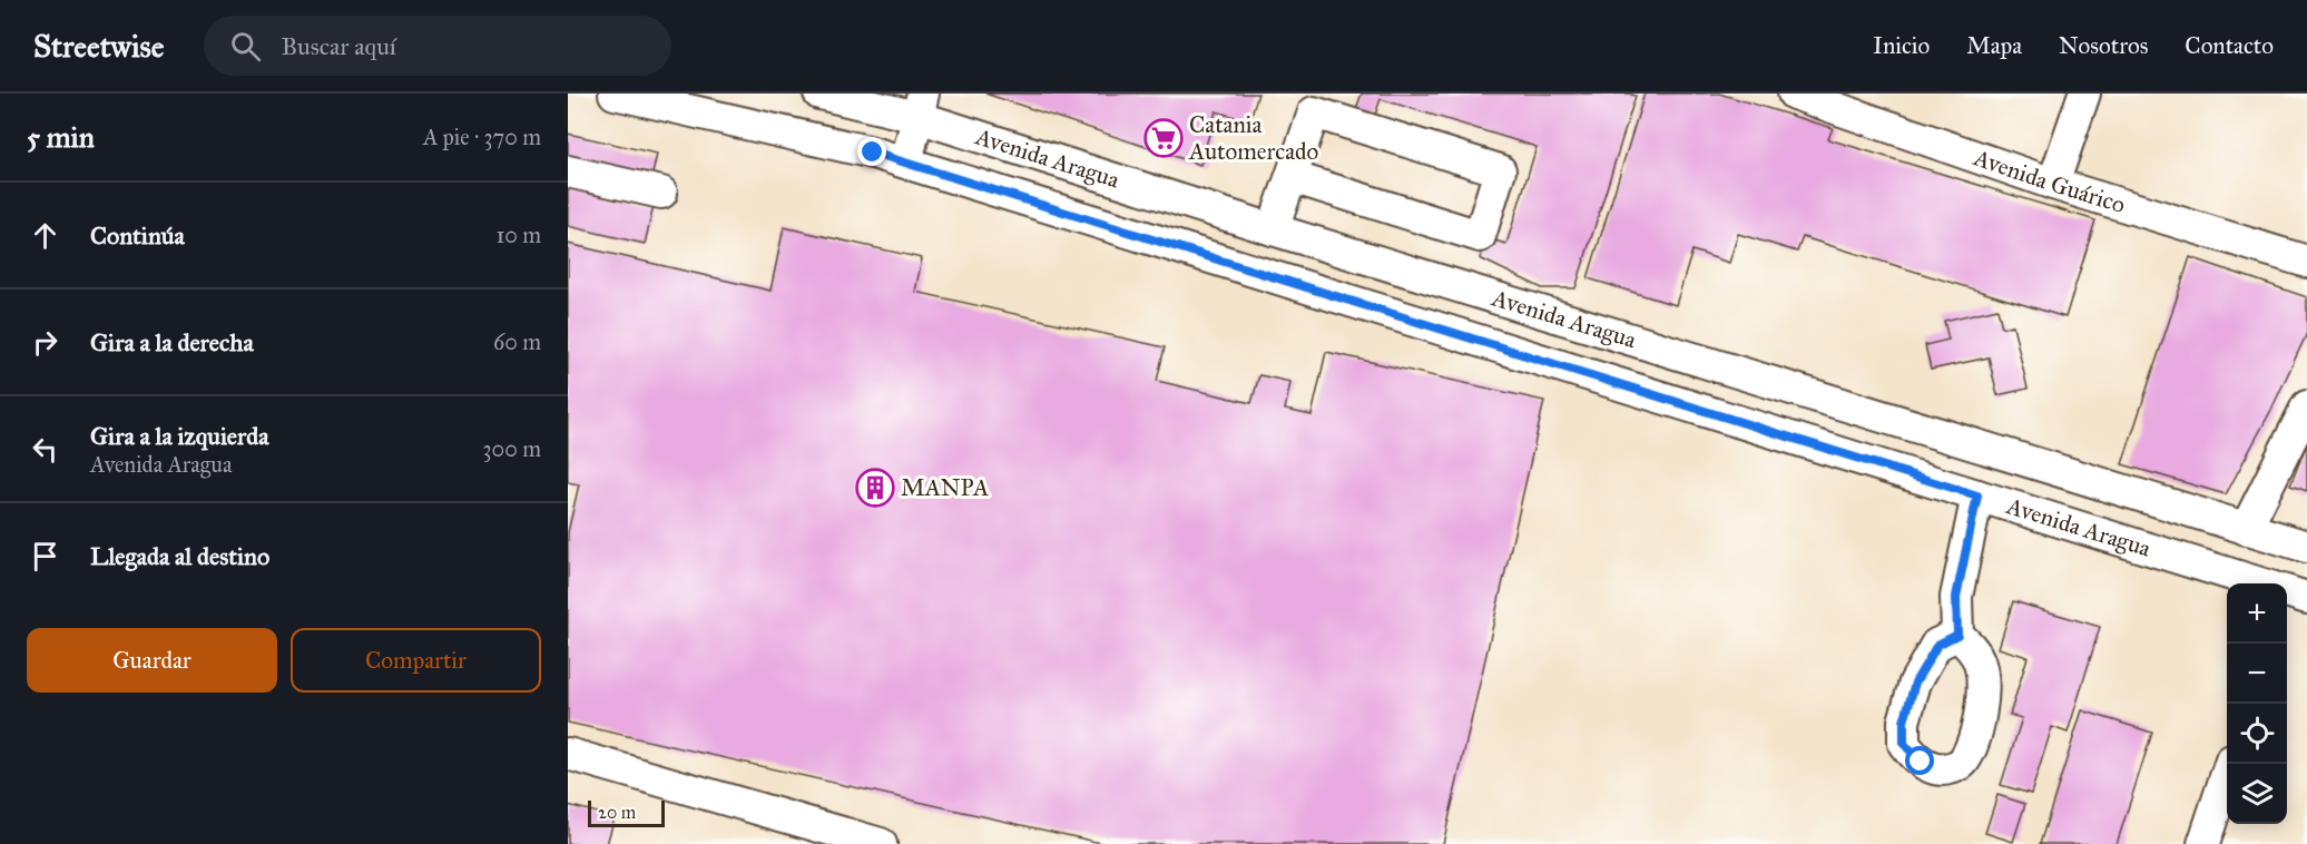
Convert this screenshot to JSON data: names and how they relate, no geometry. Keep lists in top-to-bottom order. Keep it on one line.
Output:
{"streets":{"street":["Avenida Aragua","Avenida Guárico"]},"places":{"supermarket":["Catania Automercado"],"building":["MANPA"]},"scale_bar":"20 m","page":{"header":"Streetwise","search":"Buscar aquí","nav":["Inicio","Mapa","Nosotros","Contacto"],"heading":["5 min","A pie · 370 m"],"list":[["Continúa","10 m"],["Gira a la derecha","60 m"],["Gira a la izquierda","Avenida Aragua","300 m"],"Llegada al destino"],"map_buttons":["+","−"],"buttons":["Guardar","Compartir"],"scale":"20 m"}}
